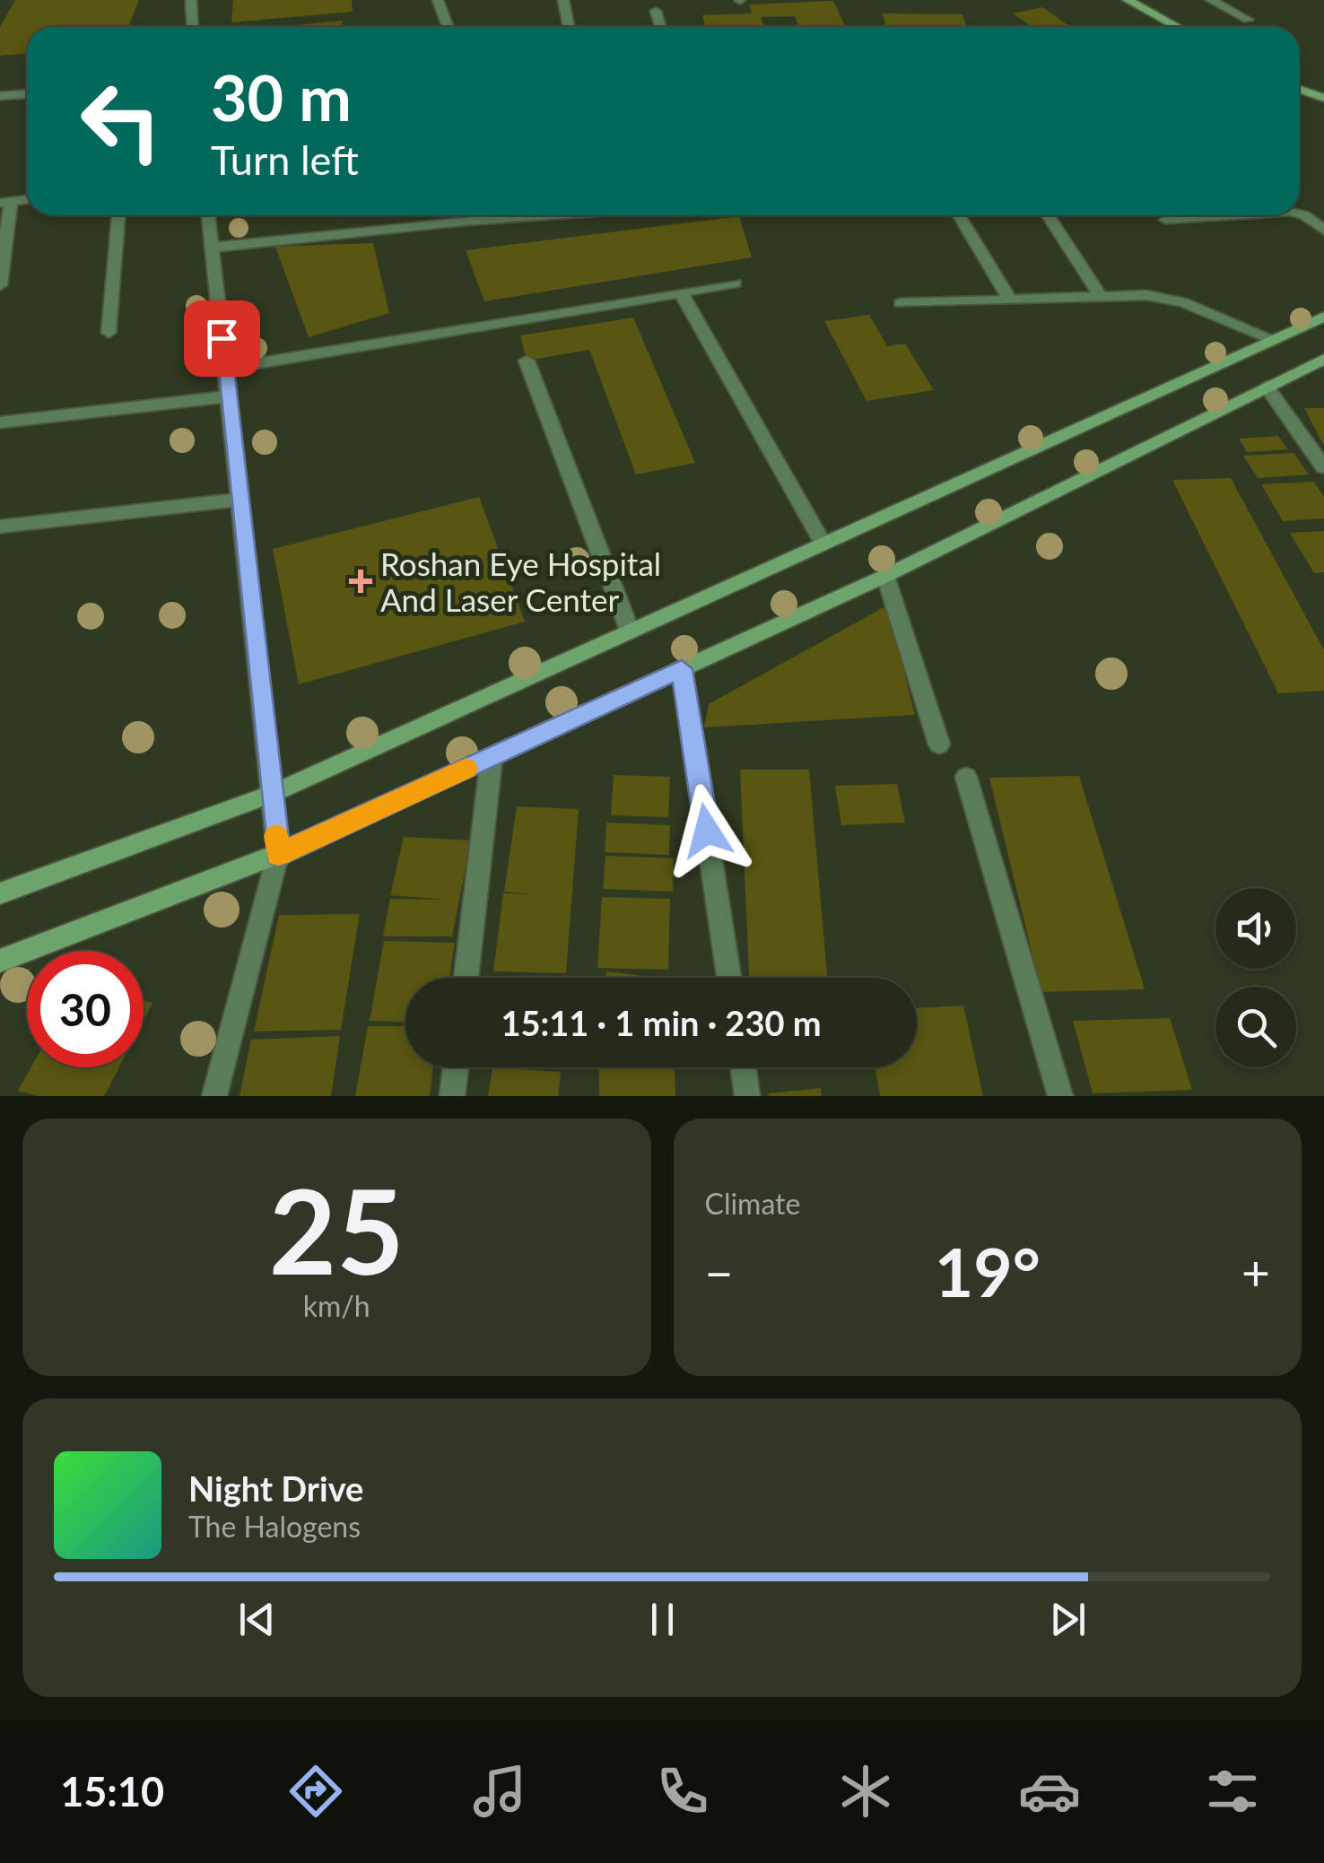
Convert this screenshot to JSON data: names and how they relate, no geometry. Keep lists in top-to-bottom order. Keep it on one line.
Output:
{"places":{"health":["Roshan Eye Hospital And Laser Center"]},"page":{"turn":["30 m","Turn left"],"limit":"30","trip":"15:11 · 1 min · 230 m","tile":[["25","km/h"],"Climate"],"heat":["−","19°","+"],"song":["Night Drive","The Halogens"],"tabs":"15:10"}}
